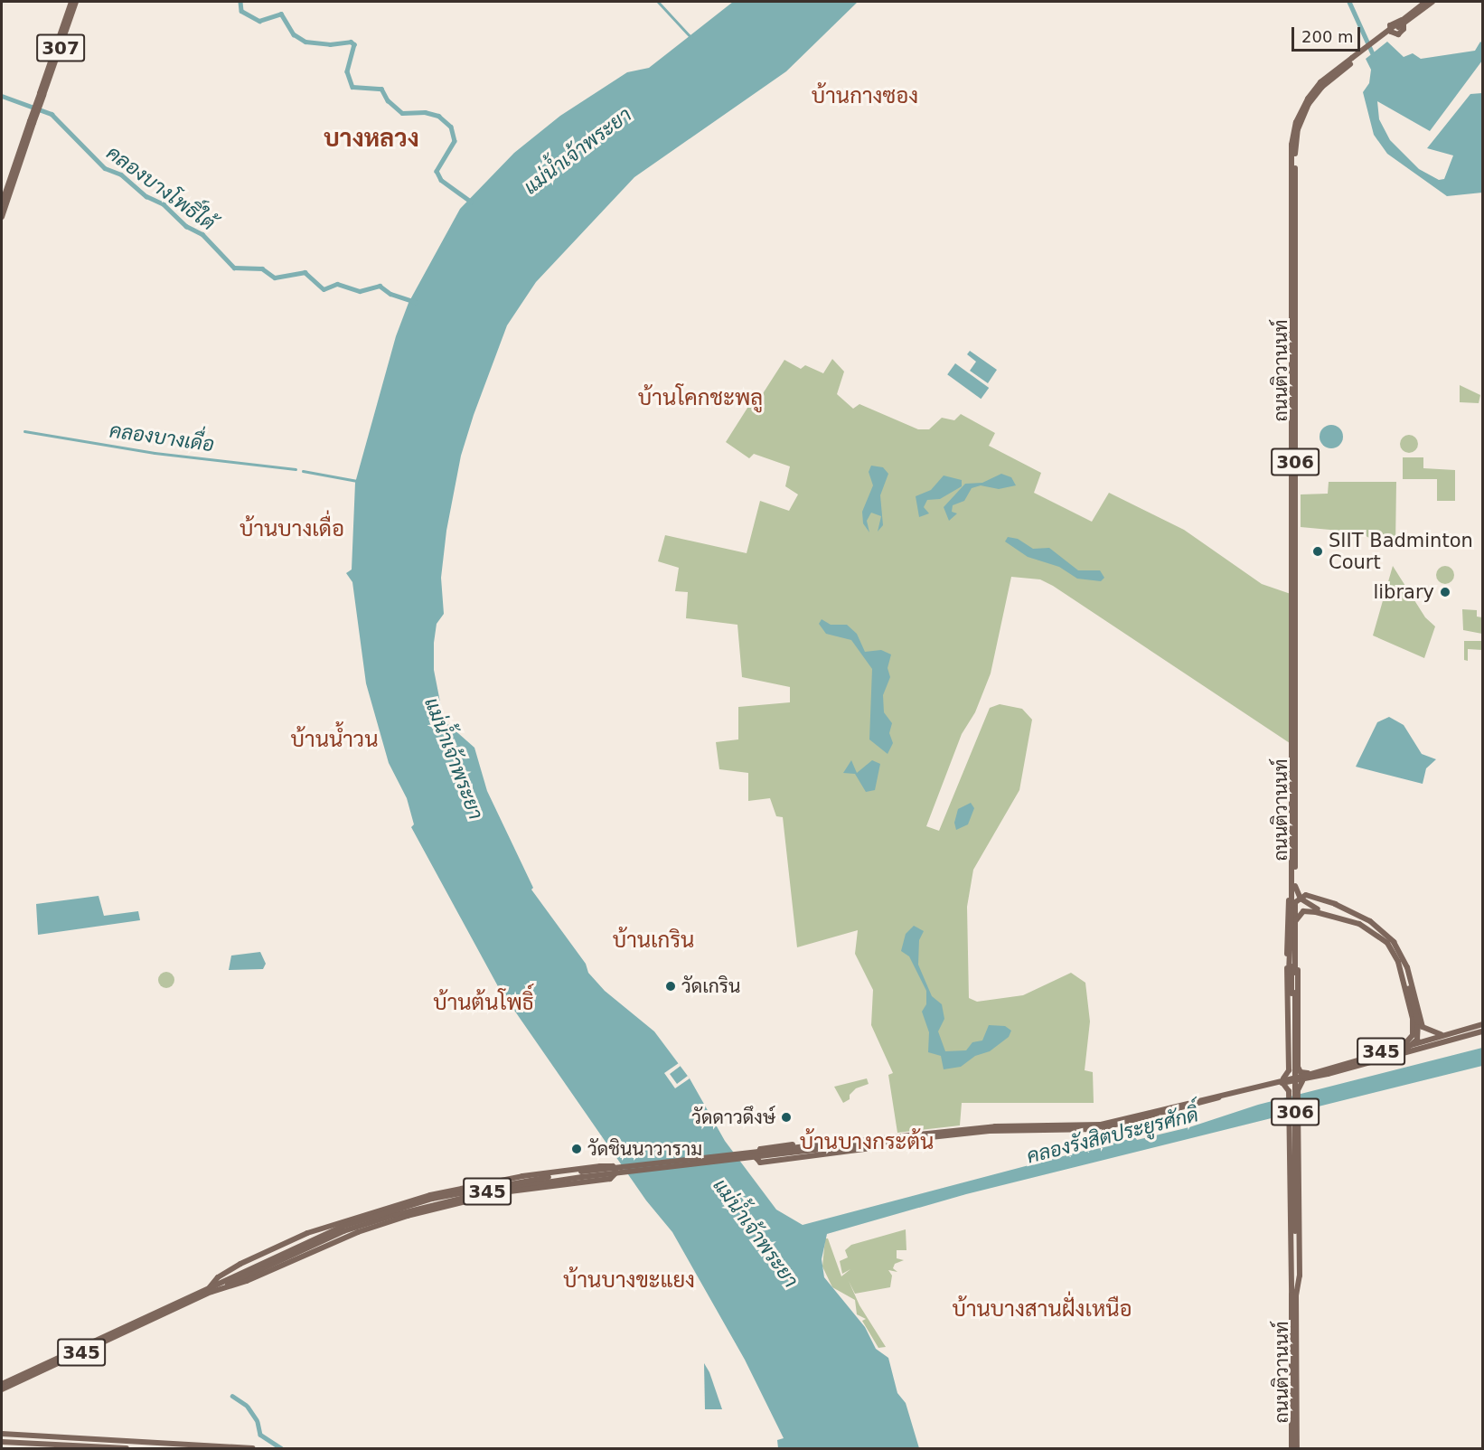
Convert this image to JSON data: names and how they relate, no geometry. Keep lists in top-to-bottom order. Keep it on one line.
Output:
{"streets":{"main road":["307","ถนนติวานนท์","306","345"]},"crossings":[["ถนนติวานนท์","306"],["ถนนติวานนท์","345"],["306","345"]],"districts":["บ้านกางซอง","บางหลวง","บ้านโคกชะพลู","บ้านบางเดื่อ","บ้านน้ำวน","บ้านเกริน","บ้านต้นโพธิ์","บ้านบางกระต้น","บ้านบางขะแยง","บ้านบางสานฝั่งเหนือ"],"water":["แม่น้ำเจ้าพระยา","คลองบางโพธิ์ใต้","คลองบางเดื่อ","คลองรังสิตประยูรศักดิ์"],"places":["SIIT Badminton Court","library","วัดเกริน","วัดดาวดึงษ์","วัดชินนาวาราม"],"scale_bar":"200 m"}
